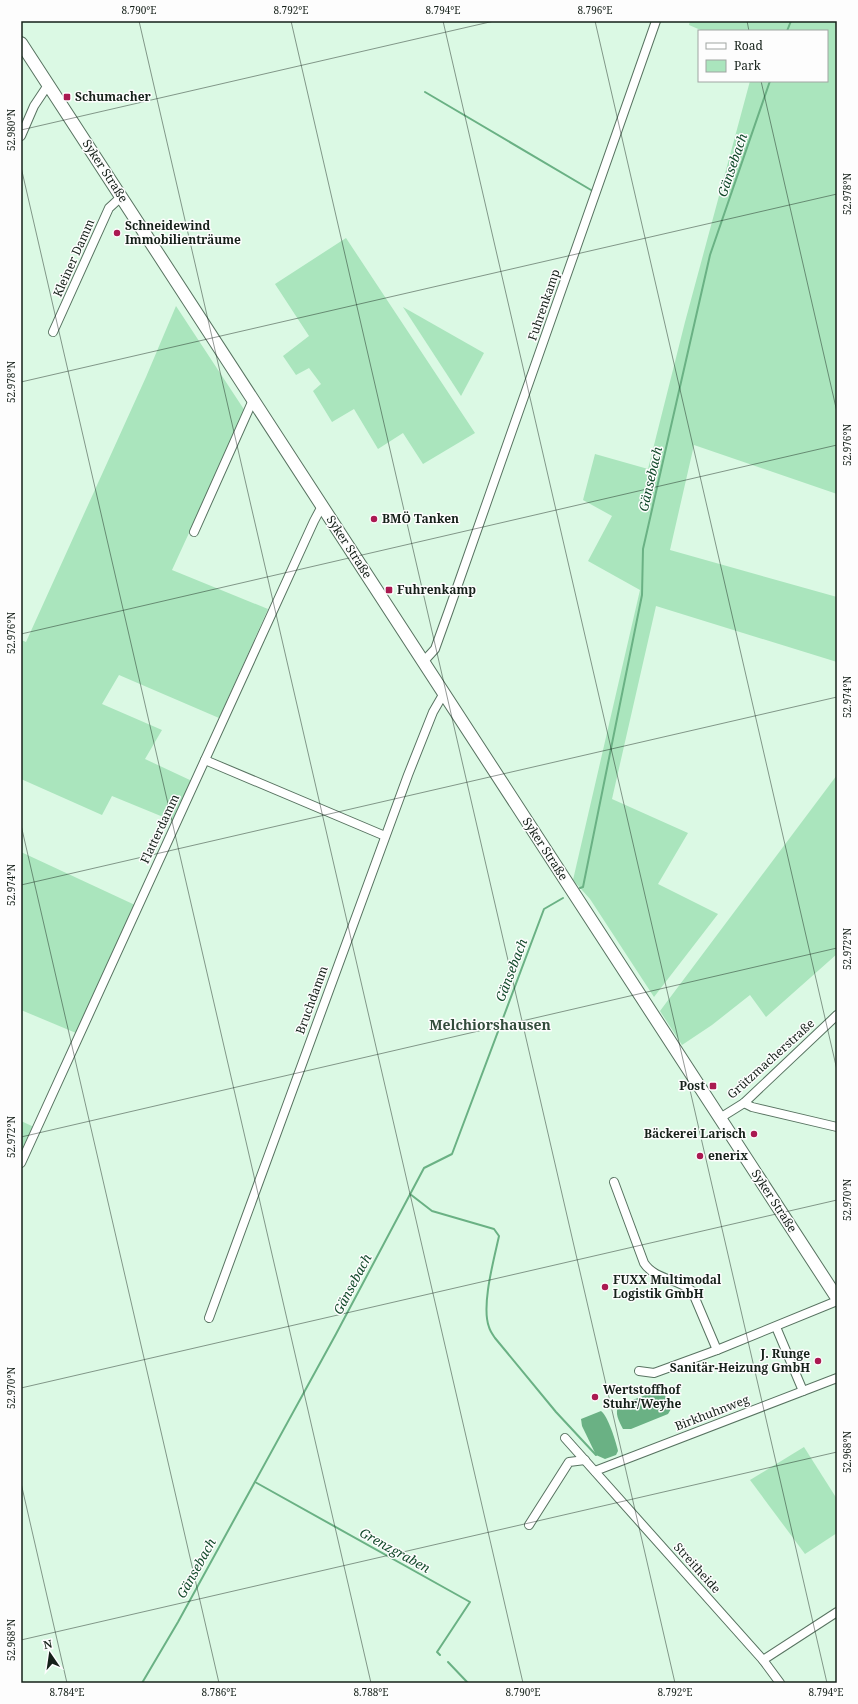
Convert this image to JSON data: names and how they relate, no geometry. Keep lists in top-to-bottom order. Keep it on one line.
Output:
{"streets":{"main road":["Syker Straße"],"street":["Kleiner Damm","Fuhrenkamp","Flatterdamm","Bruchdamm","Grützmacherstraße","Birkhuhnweg","Streitheide"]},"crossings":[["Syker Straße","Kleiner Damm"],["Syker Straße","Fuhrenkamp"],["Syker Straße","Flatterdamm"],["Syker Straße","Bruchdamm"],["Syker Straße","Grützmacherstraße"],["Birkhuhnweg","Streitheide"]],"districts":["Melchiorshausen"],"water":["Gänsebach","Grenzgraben"],"places":{"transit":["Schumacher","Fuhrenkamp","Post"],"other":["Schneidewind Immobilienträume","BMÖ Tanken","Bäckerei Larisch","enerix","FUXX Multimodal Logistik GmbH","J. Runge Sanitär-Heizung GmbH","Wertstoffhof Stuhr/Weyhe"]},"legend":["Road","Park"],"north":"top","coordinates":["8.790°E","8.792°E","8.794°E","8.796°E","52.980°N","52.978°N","52.976°N","52.974°N","52.972°N","52.970°N","52.968°N","8.784°E","8.786°E","8.788°E"]}
